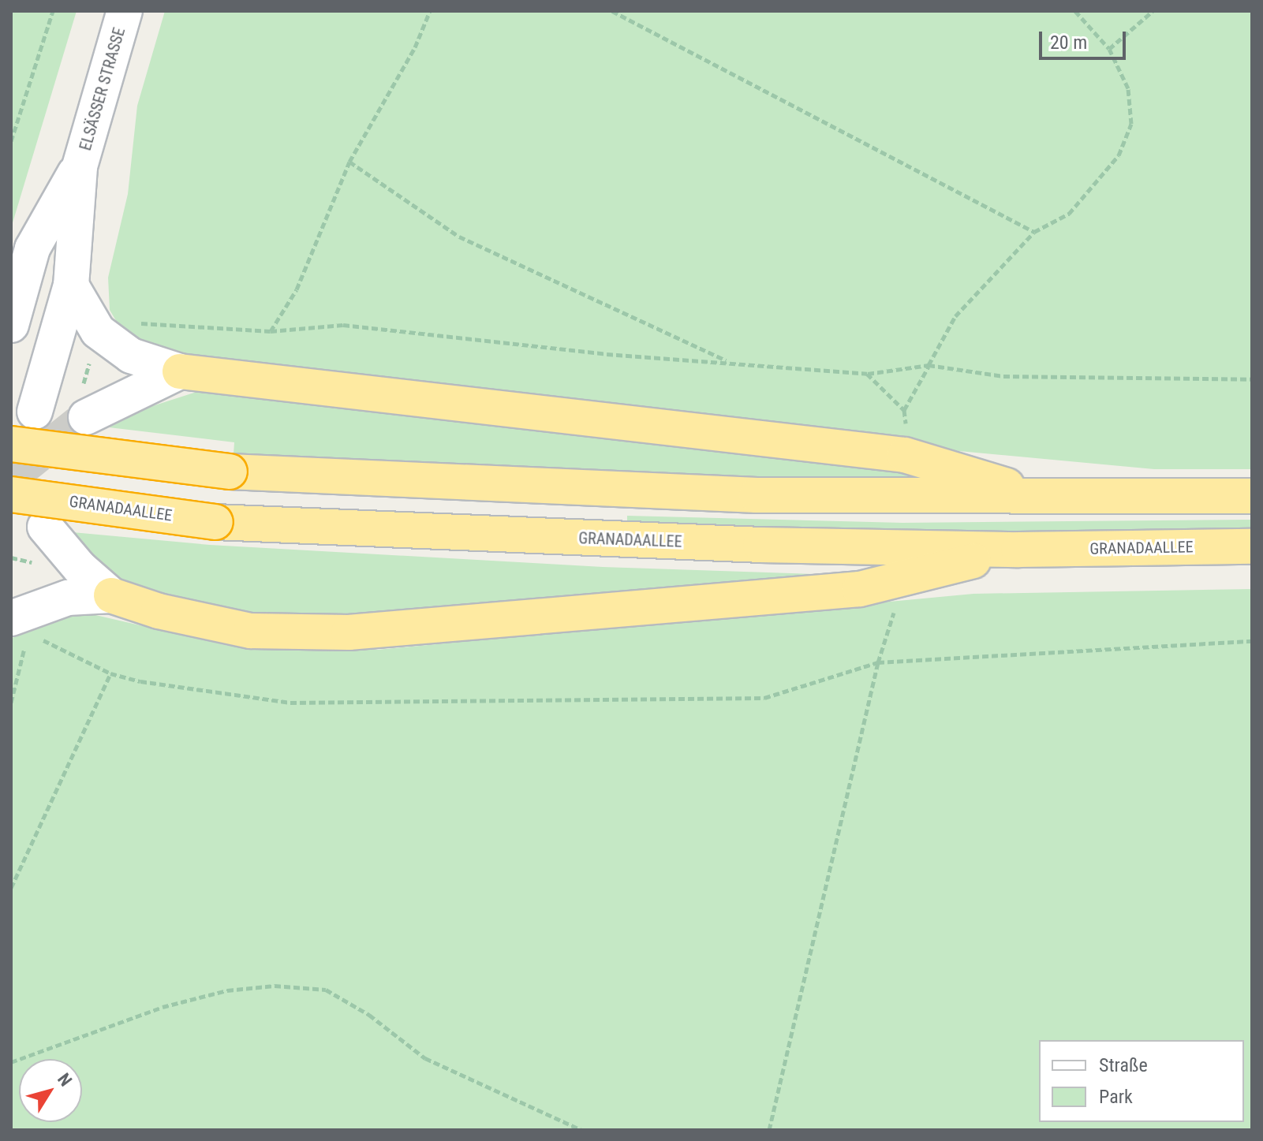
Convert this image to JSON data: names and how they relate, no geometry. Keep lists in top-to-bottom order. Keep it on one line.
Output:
{"streets":{"highway":["GRANADAALLEE"],"main road":["ELSÄSSER STRASSE"]},"legend":["Straße","Park"],"scale_bar":"20 m","north":"top right"}
